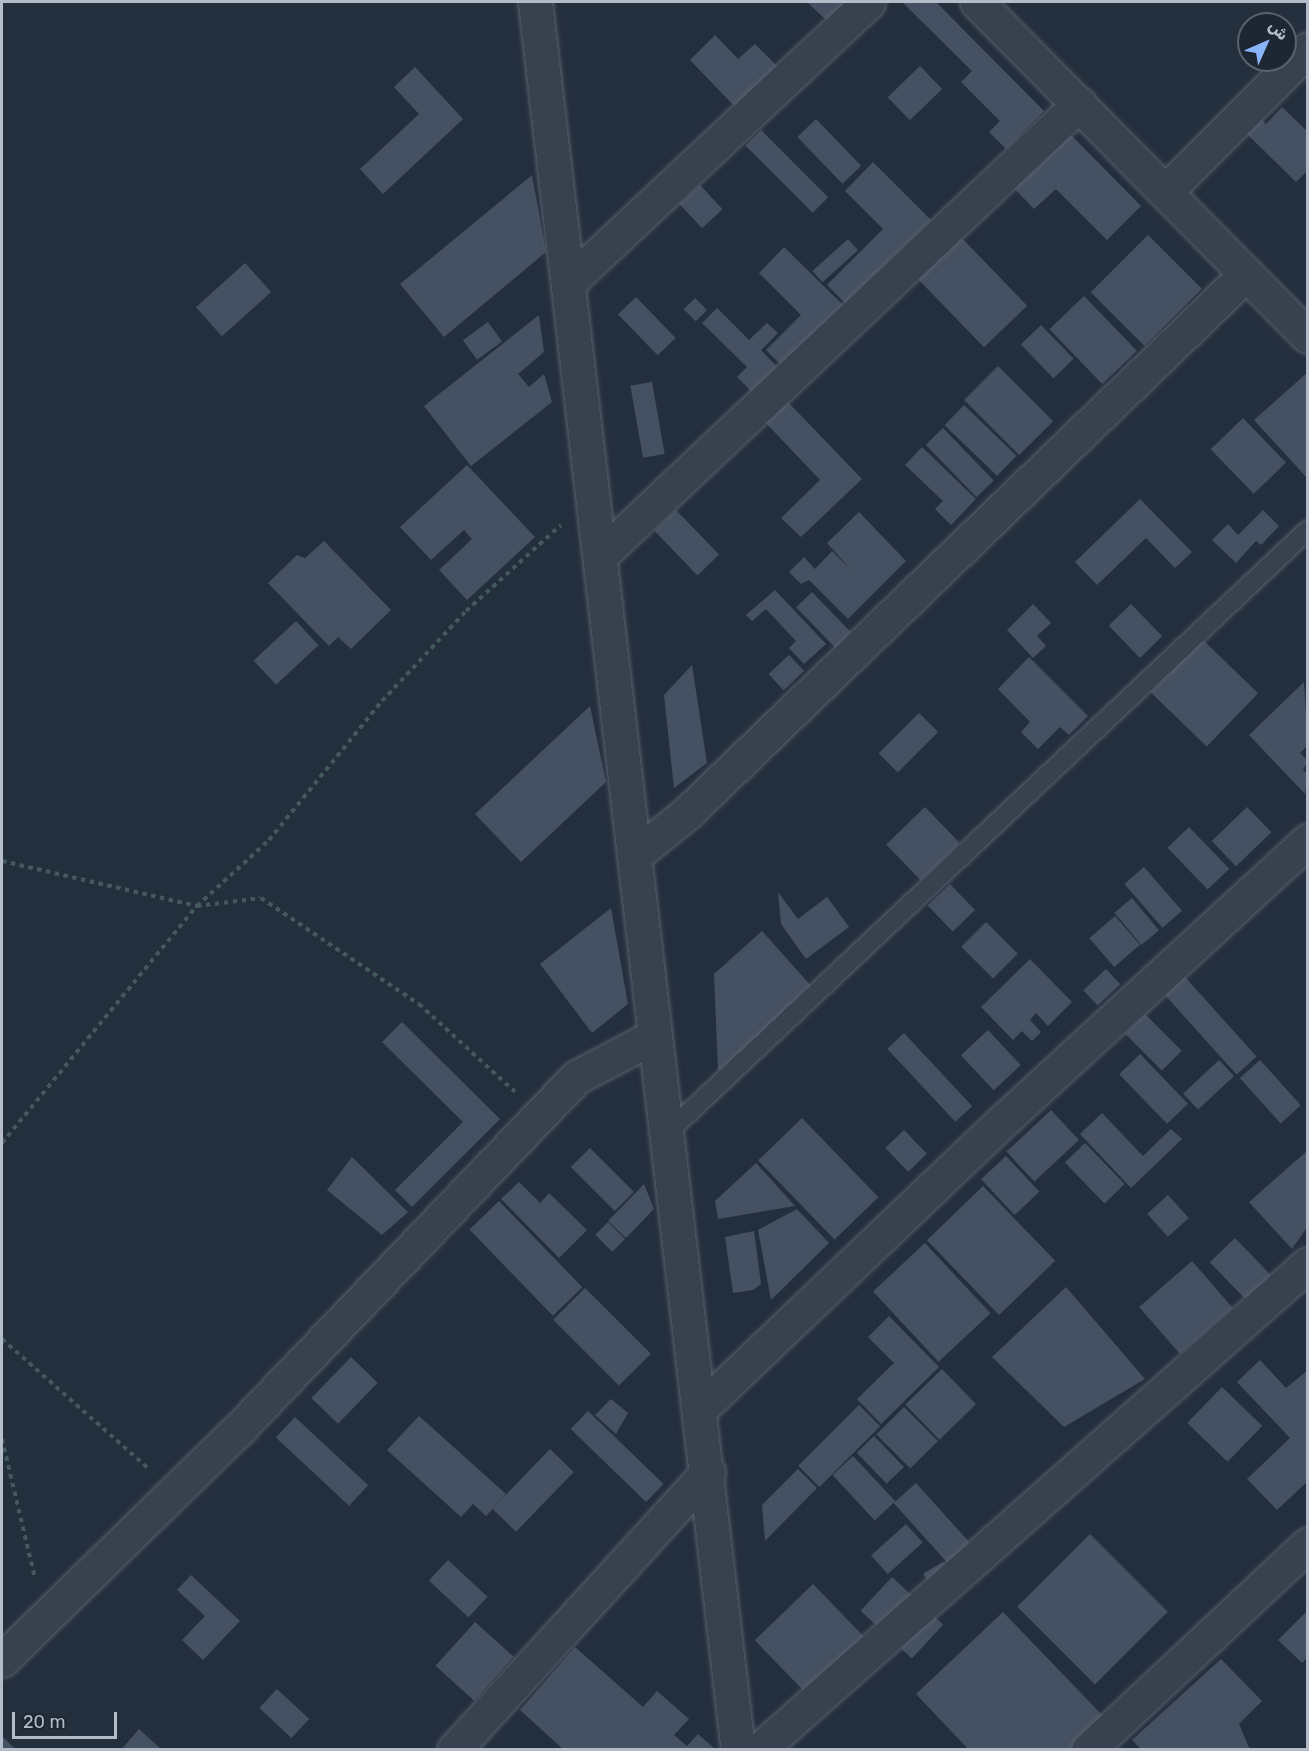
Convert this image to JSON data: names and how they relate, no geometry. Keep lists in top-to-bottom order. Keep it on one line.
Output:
{"scale_bar":"20 m","north":"top right"}
